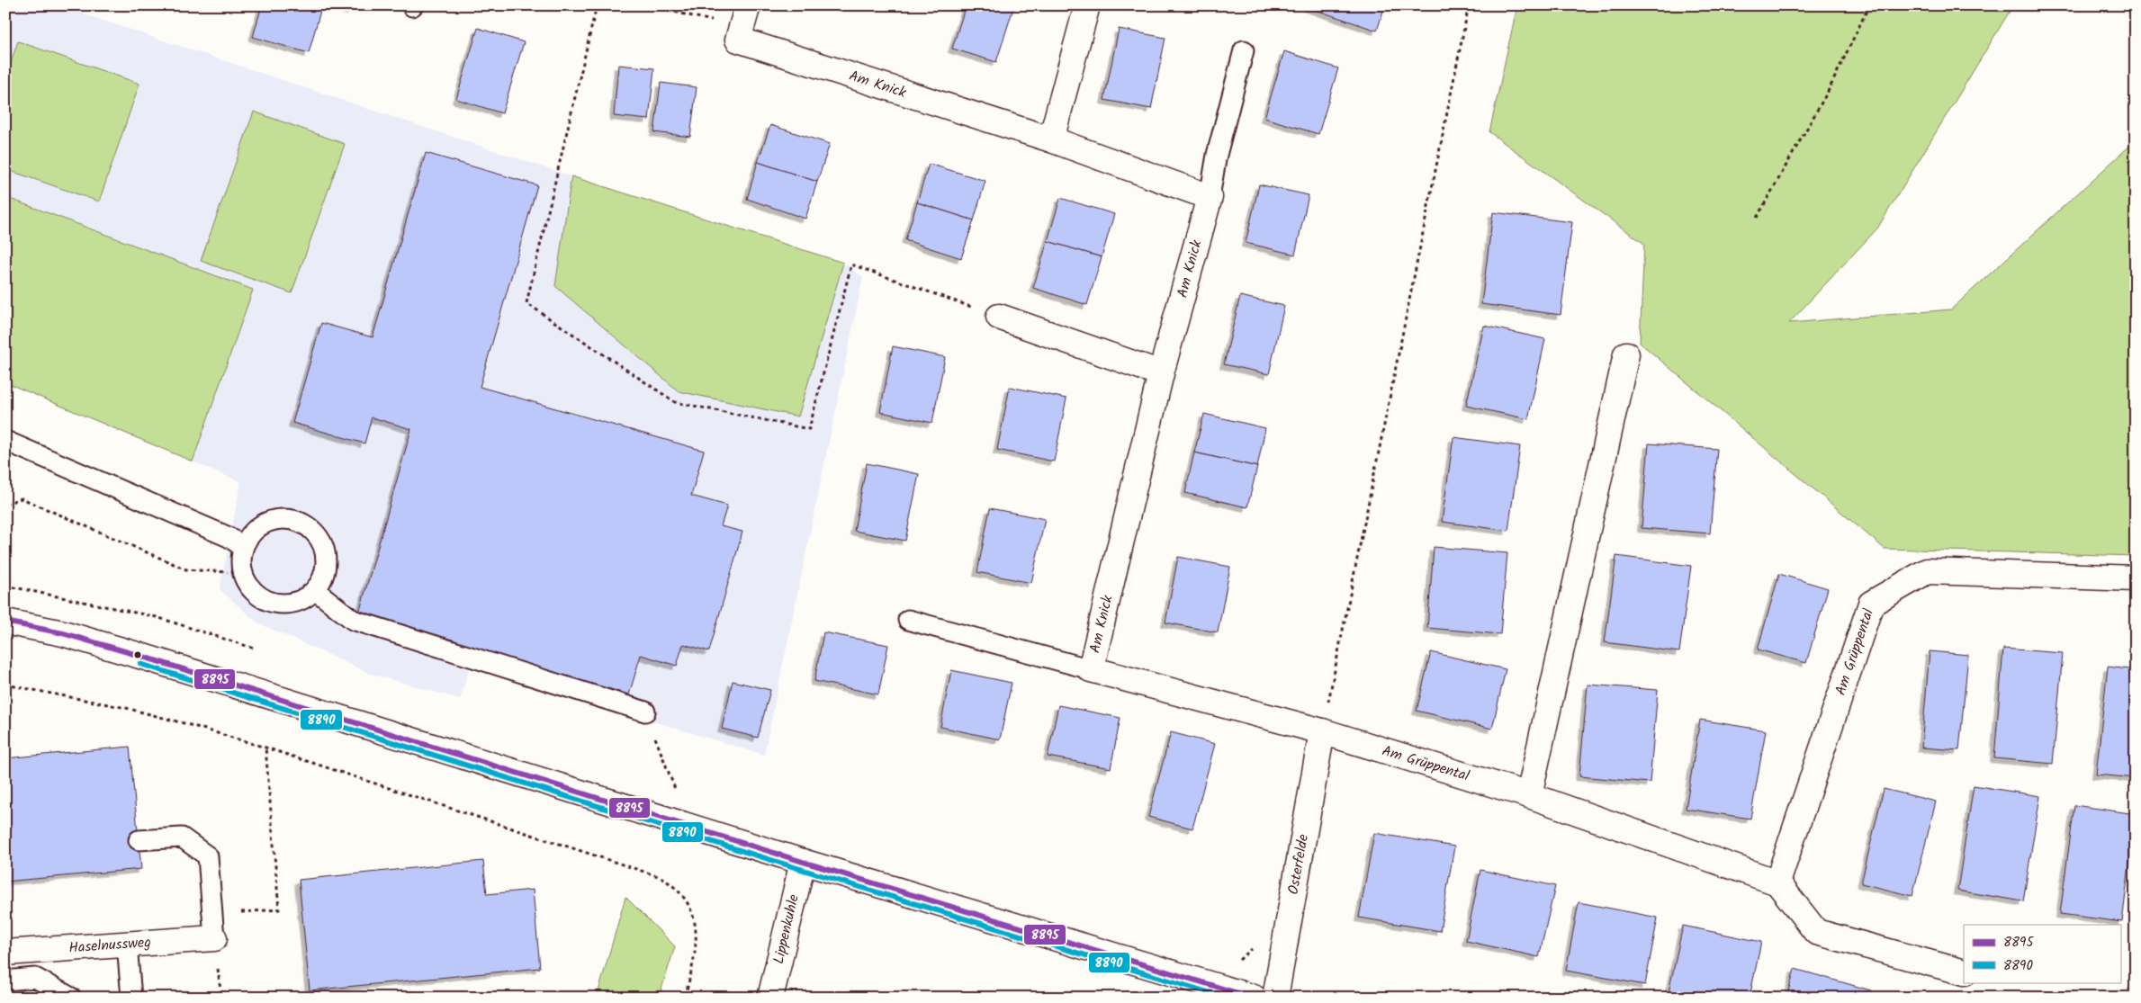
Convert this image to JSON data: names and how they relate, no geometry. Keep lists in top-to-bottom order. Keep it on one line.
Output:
{"streets":{"street":["Am Knick","Am Grüppental","Osterfelde","Lippenkuhle","Haselnussweg"]},"crossings":[["Am Knick","Am Grüppental"],["Am Knick","Osterfelde"],["Am Grüppental","Osterfelde"]],"lines":["transit line 8895","transit line 8890"],"legend":["8895","8890"]}
